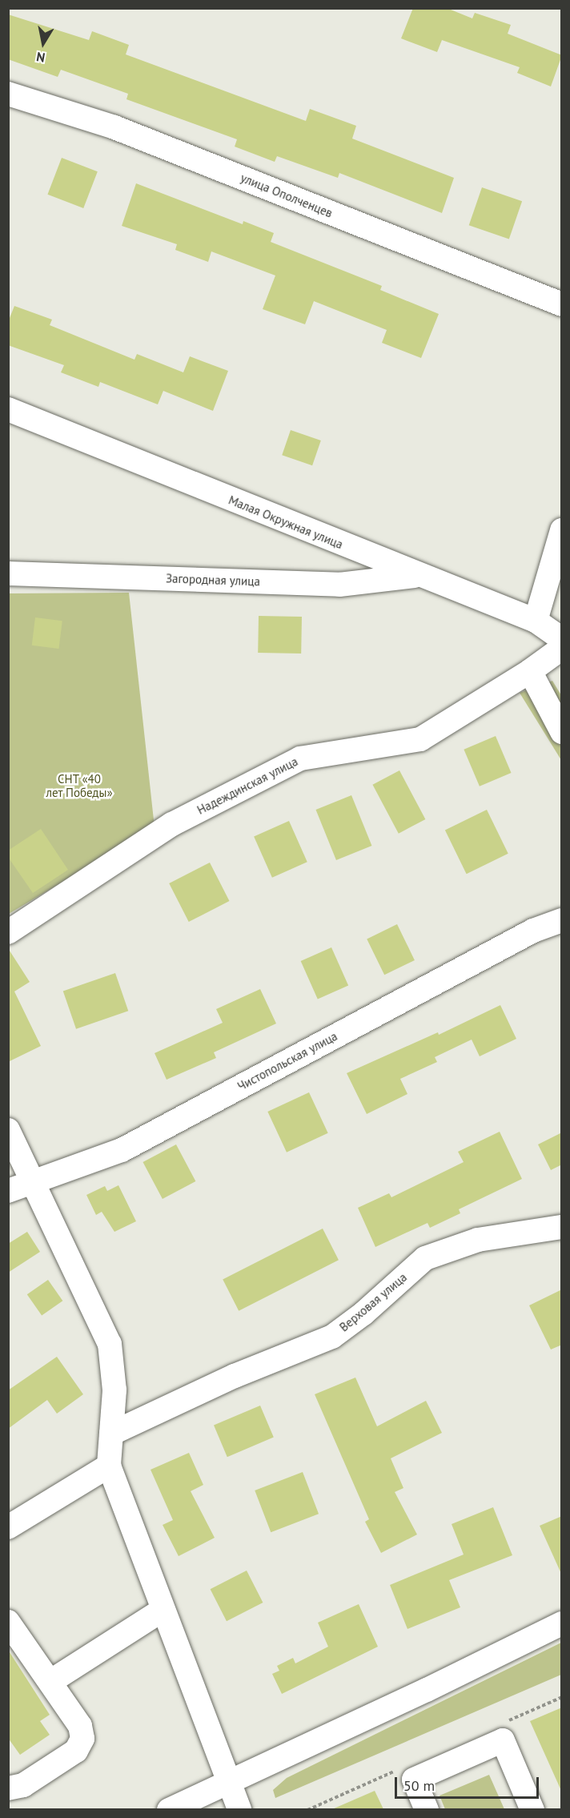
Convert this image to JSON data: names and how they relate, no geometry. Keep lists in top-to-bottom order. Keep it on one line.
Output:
{"streets":{"street":["улица Ополченцев","Малая Окружная улица","Загородная улица","Надеждинская улица","Чистопольская улица","Верховая улица"]},"crossings":[["Малая Окружная улица","Загородная улица"]],"parks":["СНТ «40 лет Победы»"],"scale_bar":"50 m","north":"bottom"}
